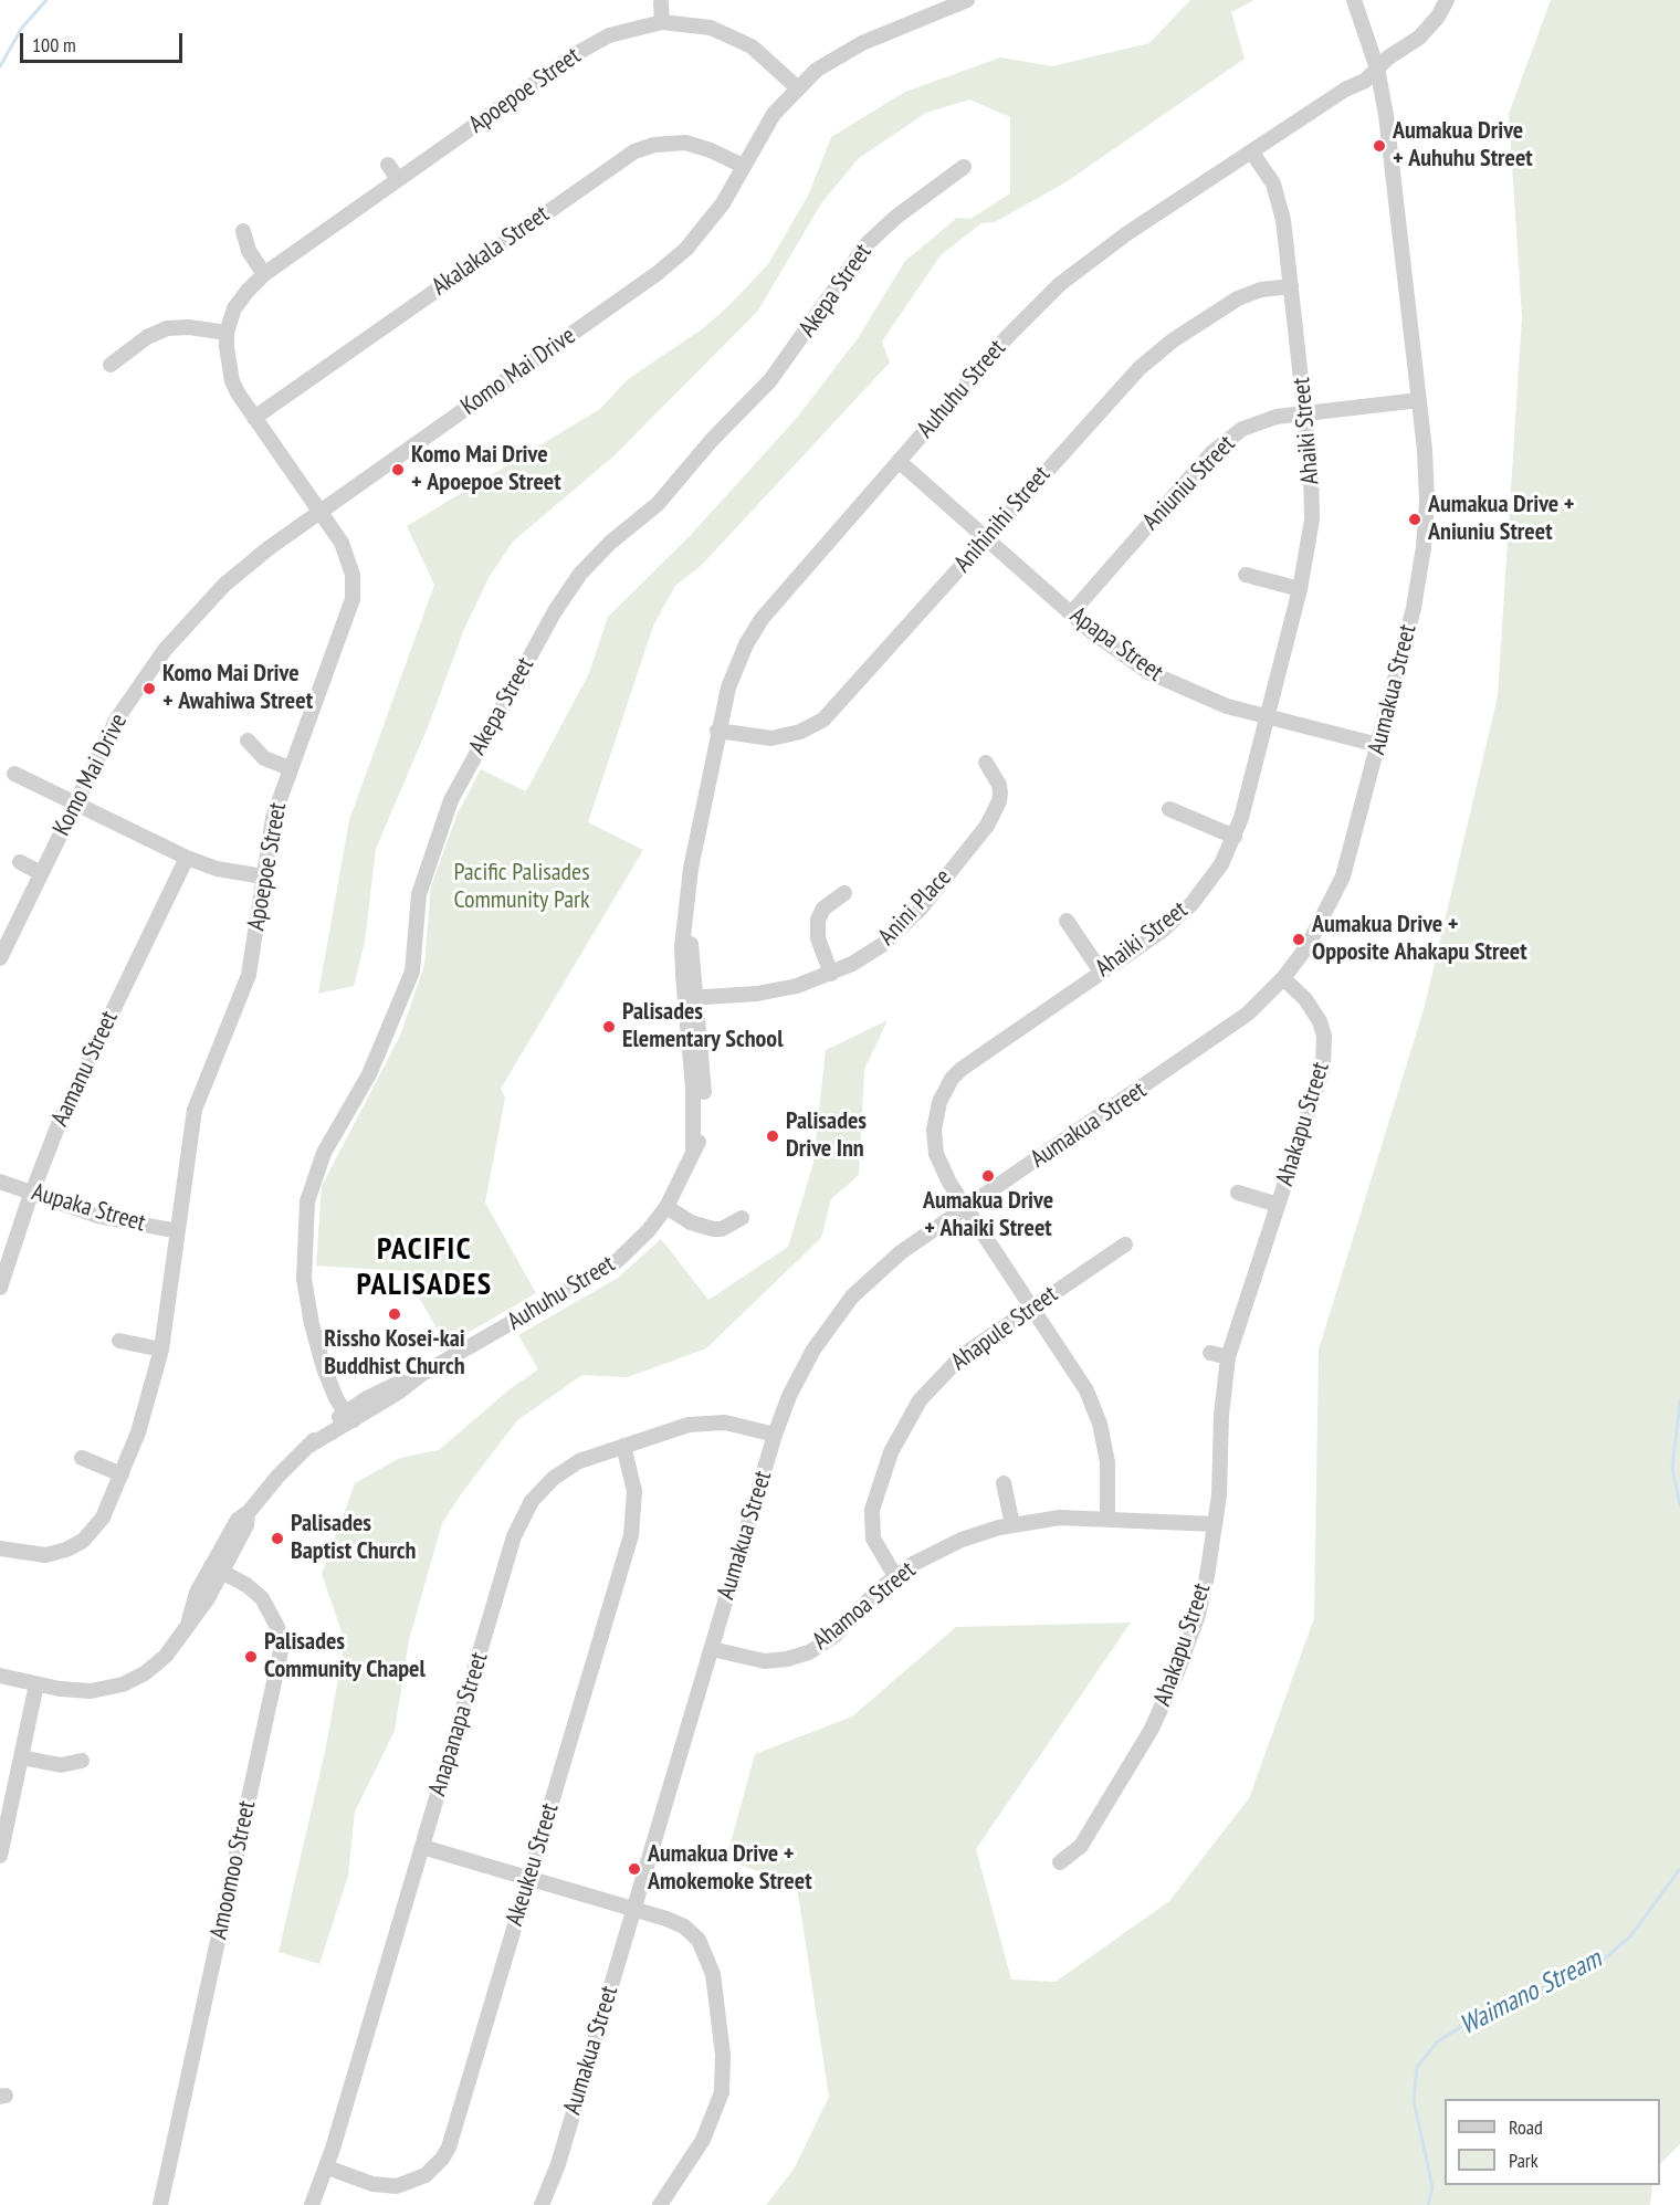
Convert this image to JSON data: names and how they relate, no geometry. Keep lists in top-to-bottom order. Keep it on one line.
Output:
{"streets":{"street":["Apoepoe Street","Akalakala Street","Akepa Street","Komo Mai Drive","Auhuhu Street","Ahaiki Street","Aniuniu Street","Anihinihi Street","Apapa Street","Aumakua Street","Anini Place","Aamanu Street","Ahakapu Street","Aupaka Street","Ahapule Street","Ahamoa Street","Anapanapa Street","Akeukeu Street","Amoomoo Street"]},"crossings":[["Apoepoe Street","Akalakala Street"],["Apoepoe Street","Komo Mai Drive"],["Apoepoe Street","Aupaka Street"],["Akalakala Street","Komo Mai Drive"],["Akepa Street","Auhuhu Street"],["Auhuhu Street","Ahaiki Street"],["Auhuhu Street","Anihinihi Street"],["Auhuhu Street","Apapa Street"],["Auhuhu Street","Aumakua Street"],["Auhuhu Street","Anini Place"],["Auhuhu Street","Amoomoo Street"],["Ahaiki Street","Aniuniu Street"],["Ahaiki Street","Anihinihi Street"],["Ahaiki Street","Apapa Street"],["Ahaiki Street","Aumakua Street"],["Ahaiki Street","Ahapule Street"],["Ahaiki Street","Ahamoa Street"],["Aniuniu Street","Apapa Street"],["Aniuniu Street","Aumakua Street"],["Anihinihi Street","Apapa Street"],["Apapa Street","Aumakua Street"],["Aumakua Street","Ahakapu Street"],["Aumakua Street","Ahamoa Street"],["Aumakua Street","Anapanapa Street"],["Aamanu Street","Aupaka Street"],["Ahakapu Street","Ahamoa Street"],["Ahapule Street","Ahamoa Street"],["Anapanapa Street","Akeukeu Street"]],"districts":["PACIFIC PALISADES"],"water":["Waimano Stream"],"parks":["Pacific Palisades Community Park"],"places":["Aumakua Drive + Auhuhu Street","Komo Mai Drive + Apoepoe Street","Aumakua Drive + Aniuniu Street","Komo Mai Drive + Awahiwa Street","Aumakua Drive + Opposite Ahakapu Street","Palisades Elementary School","Palisades Drive Inn","Aumakua Drive + Ahaiki Street","Rissho Kosei-kai Buddhist Church","Palisades Baptist Church","Palisades Community Chapel","Aumakua Drive + Amokemoke Street"],"legend":["Road","Park"],"scale_bar":"100 m"}
